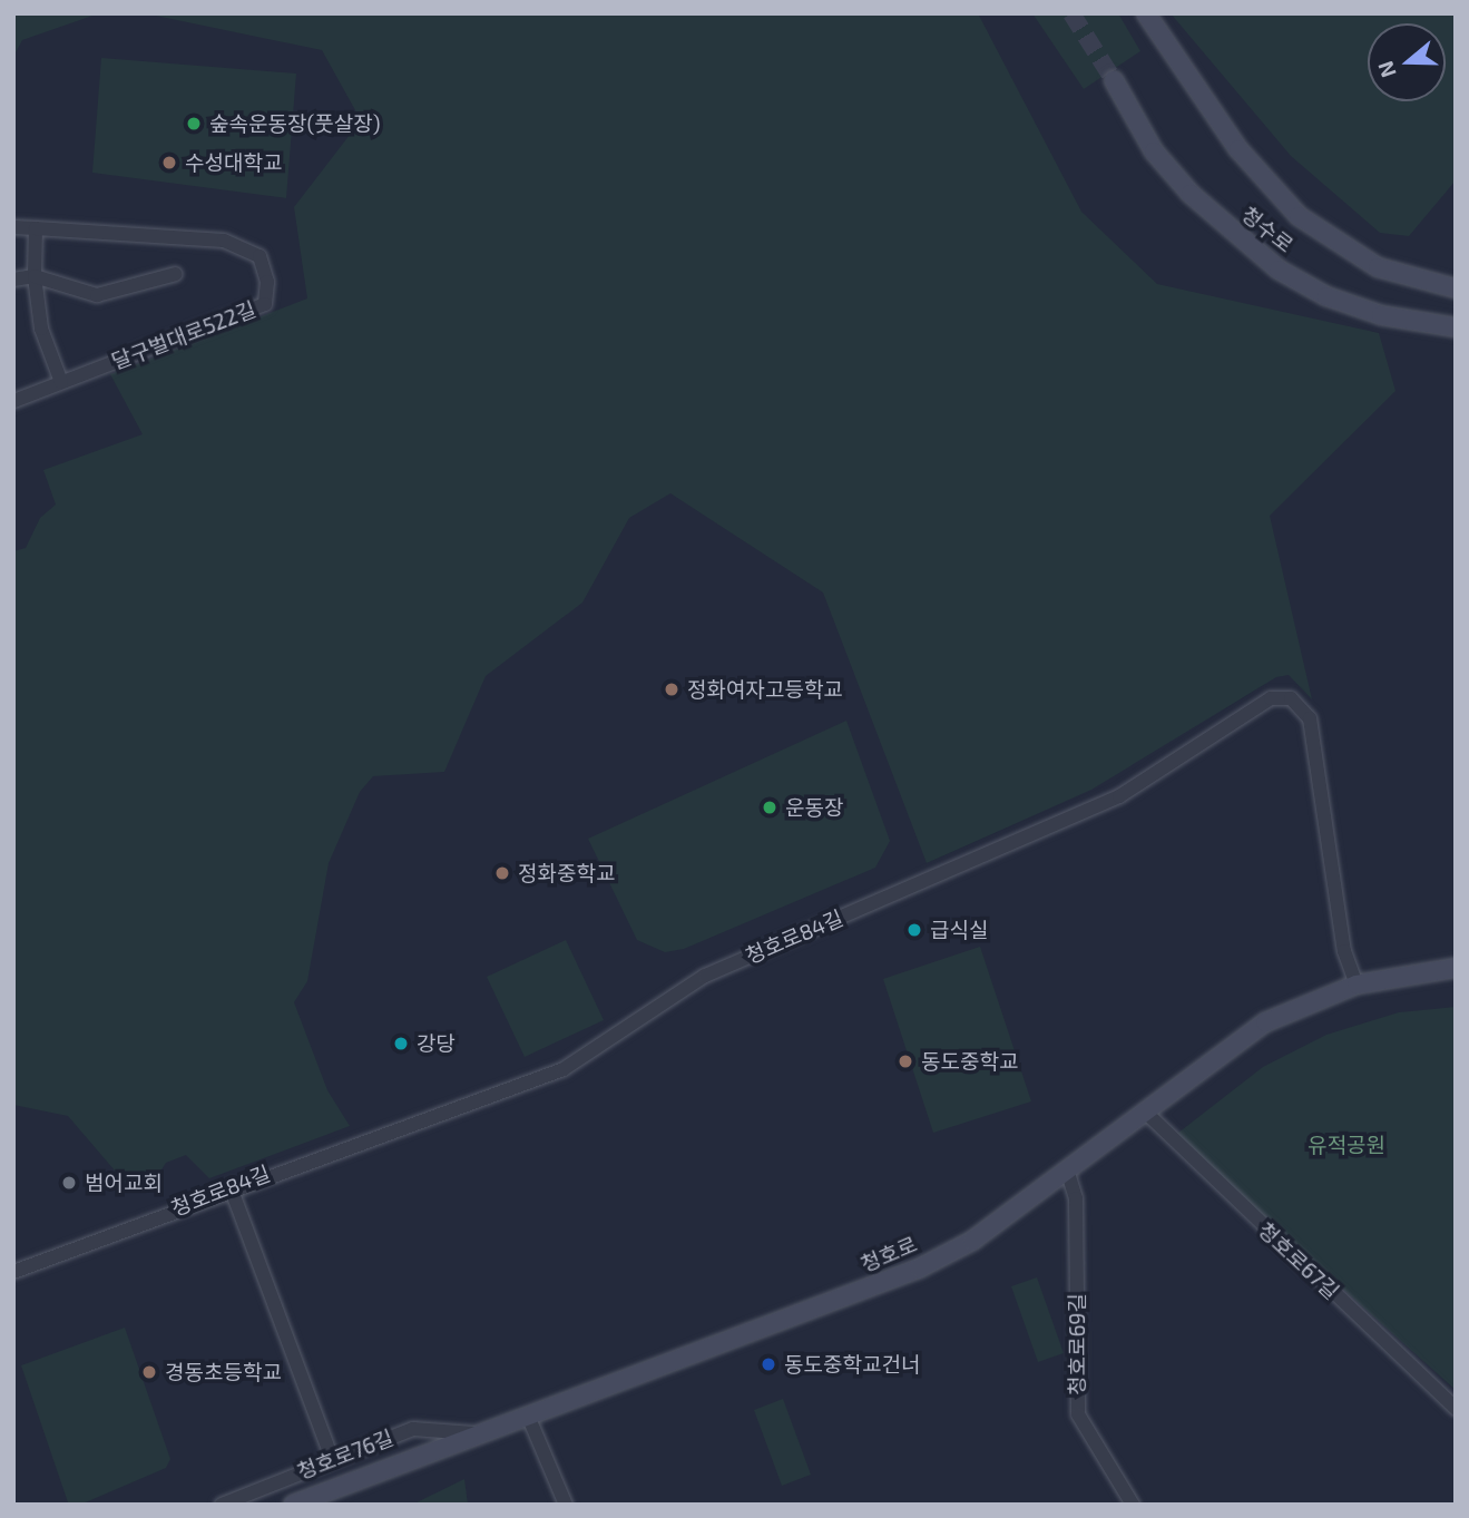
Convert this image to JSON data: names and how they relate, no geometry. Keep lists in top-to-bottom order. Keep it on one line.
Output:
{"streets":{"main road":["청수로","청호로"],"street":["달구벌대로522길","청호로84길","청호로67길","청호로69길","청호로76길"]},"crossings":[["청호로84길","청호로"],["청호로","청호로67길"],["청호로","청호로69길"],["청호로","청호로76길"]],"parks":["유적공원"],"places":["숲속운동장(풋살장)","수성대학교","정화여자고등학교","운동장","정화중학교","급식실","강당","동도중학교","범어교회","동도중학교건너","경동초등학교"],"north":"left"}
